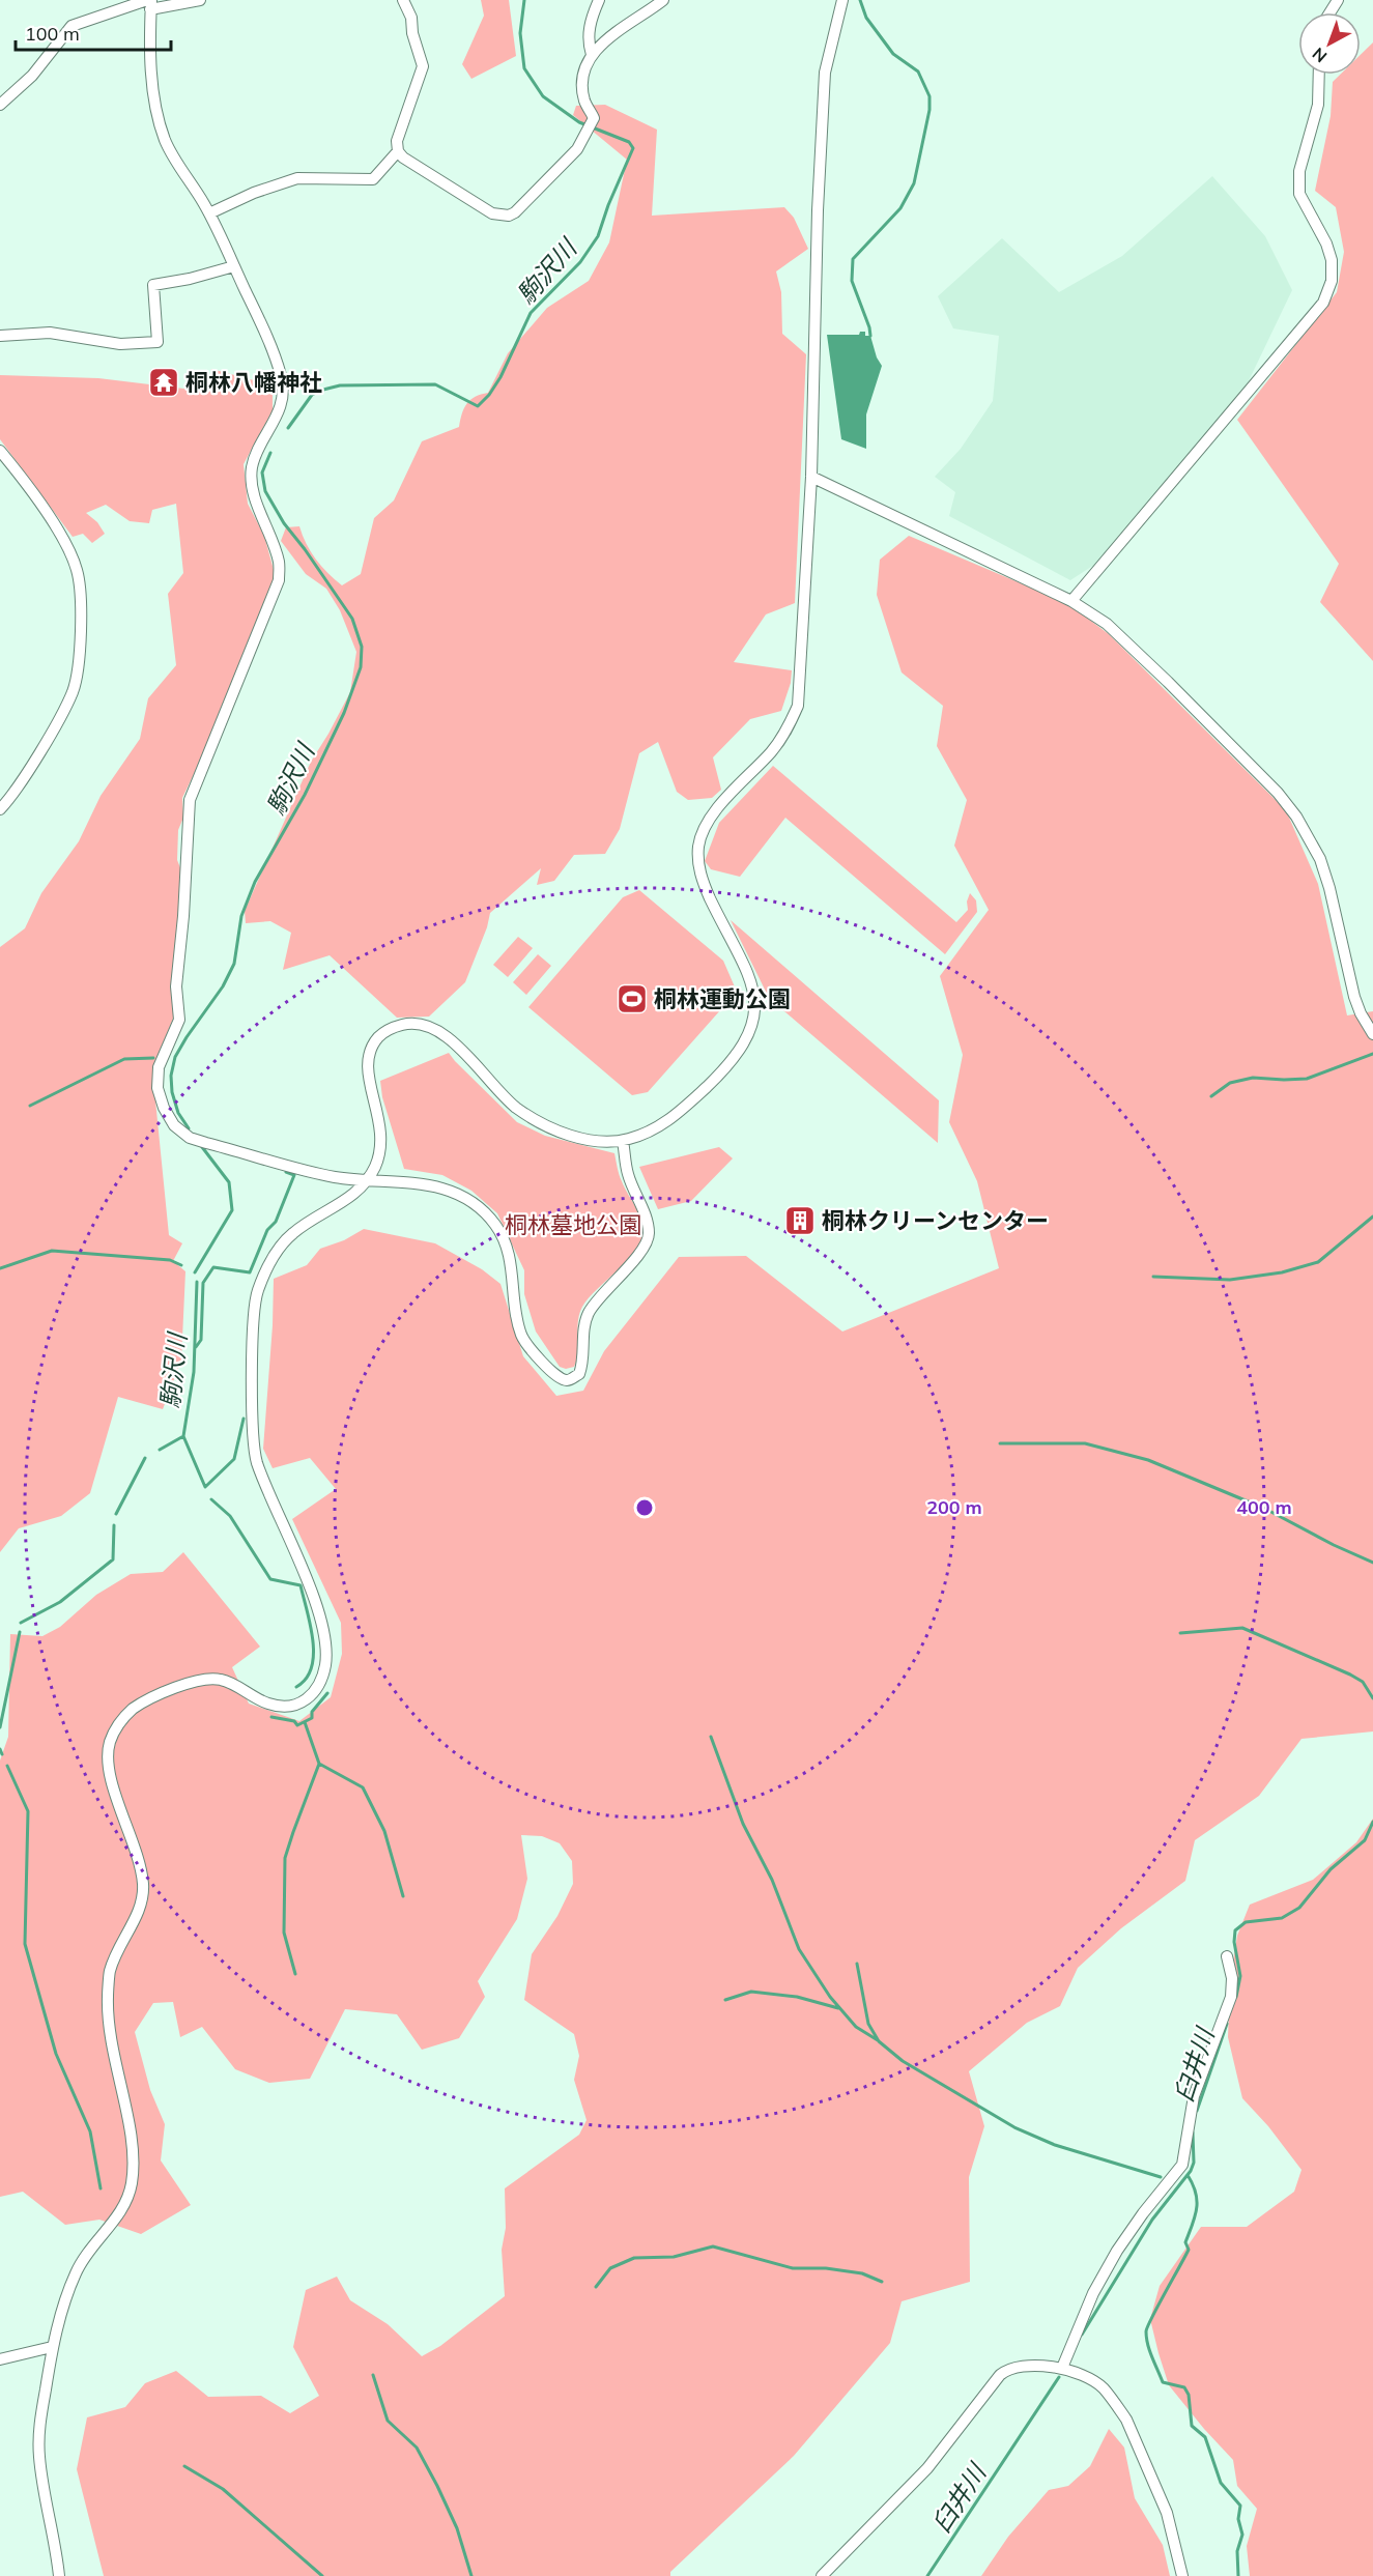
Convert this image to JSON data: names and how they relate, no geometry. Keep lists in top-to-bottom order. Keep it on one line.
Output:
{"water":["駒沢川","臼井川"],"parks":["桐林墓地公園"],"places":{"temple":["桐林八幡神社"],"sports":["桐林運動公園"],"building":["桐林クリーンセンター"]},"scale_bar":"100 m","north":"bottom left","rings":["200 m","400 m"]}
